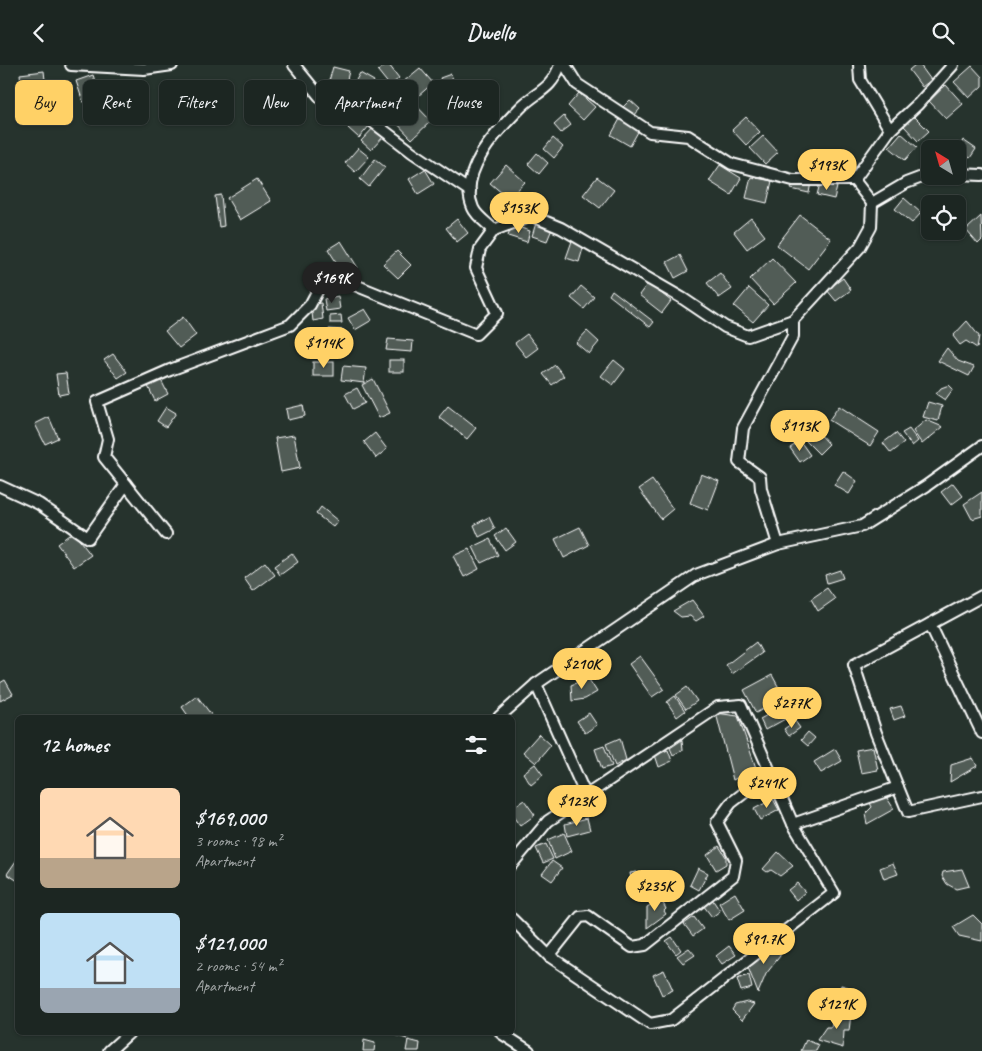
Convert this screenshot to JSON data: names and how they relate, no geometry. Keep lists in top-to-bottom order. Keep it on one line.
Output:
{"north":"top left","page":{"header":"Dwello","chip":["Buy","Rent","Filters","New","Apartment","House"],"price":["$193K","$153K","$169K","$114K","$113K","$210K","$277K","$241K","$123K","$235K","$91.7K","$121K"],"heading":"12 homes","list":[{"name":"$169,000","note":"3 rooms · 98 m² · Apartment"},{"name":"$121,000","note":"2 rooms · 54 m² · Apartment"}]}}
